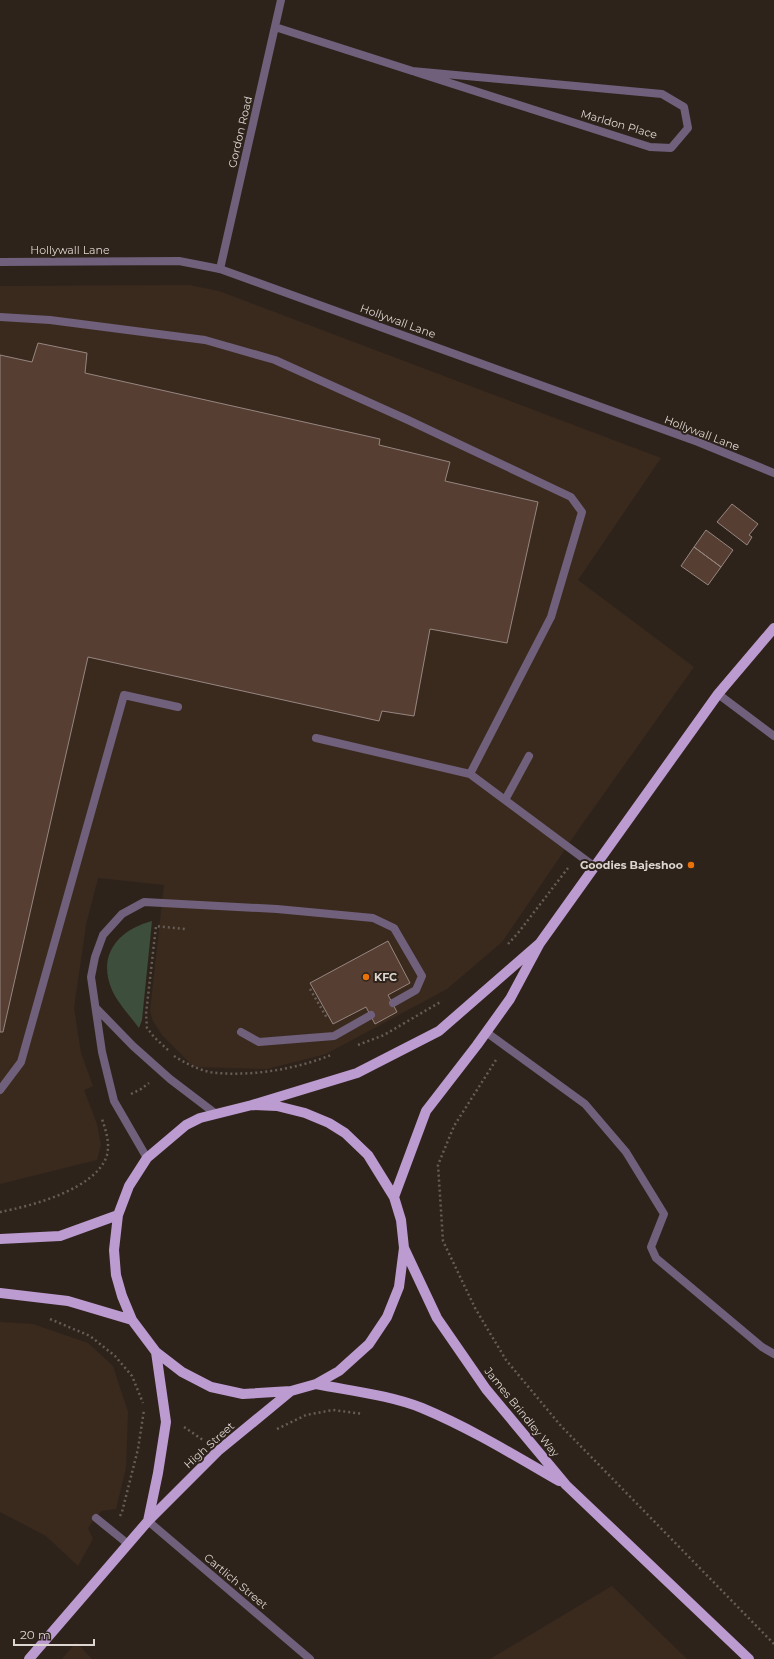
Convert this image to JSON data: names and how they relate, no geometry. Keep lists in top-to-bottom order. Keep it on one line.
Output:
{"streets":{"main road":["James Brindley Way","High Street"],"street":["Marldon Place","Gordon Road","Hollywall Lane","Cartlich Street"]},"crossings":[["Marldon Place","Gordon Road"],["Gordon Road","Hollywall Lane"],["High Street","Cartlich Street"]],"places":["Goodies Bajeshoo","KFC"],"scale_bar":"20 m"}
